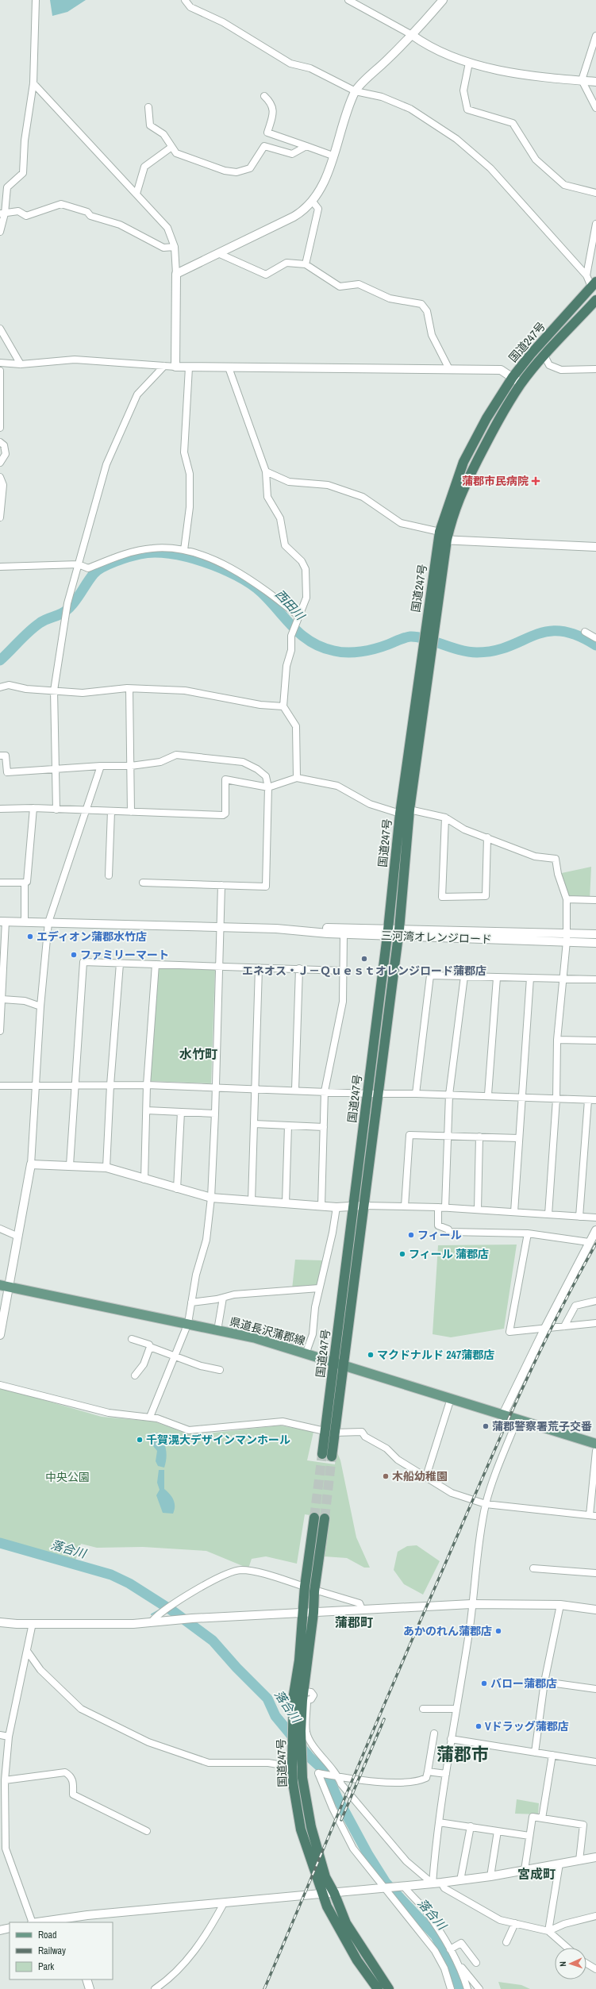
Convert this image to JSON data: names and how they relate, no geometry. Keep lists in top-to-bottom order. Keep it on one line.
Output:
{"streets":{"highway":["国道247号"],"main road":["県道長沢蒲郡線"],"street":["三河湾オレンジロード"]},"crossings":[["国道247号","三河湾オレンジロード"],["国道247号","県道長沢蒲郡線"]],"districts":["水竹町","蒲郡町","蒲郡市","宮成町"],"water":["西田川","落合川"],"parks":["中央公園"],"places":{"health":["蒲郡市民病院"],"other":["エディオン蒲郡水竹店","ファミリーマート","エネオス・Ｊ－Ｑｕｅｓｔオレンジロード蒲郡店","フィール","フィール 蒲郡店","マクドナルド 247蒲郡店","蒲郡警察署荒子交番","千賀滉大デザインマンホール","木船幼稚園","あかのれん蒲郡店","バロー蒲郡店","Vドラッグ蒲郡店"]},"legend":["Road","Railway","Park"],"north":"left"}
